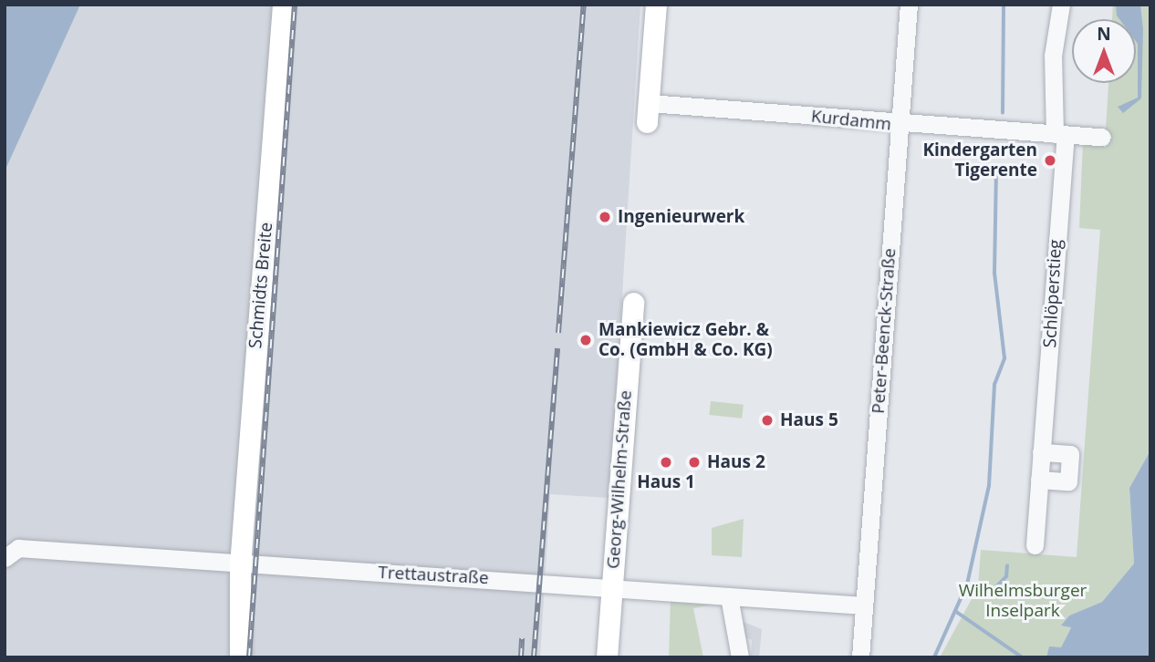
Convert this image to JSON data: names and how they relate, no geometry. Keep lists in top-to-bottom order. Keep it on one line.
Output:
{"streets":{"main road":["Schmidts Breite","Georg-Wilhelm-Straße"],"street":["Kurdamm","Schlöperstieg","Peter-Beenck-Straße","Trettaustraße"]},"crossings":[["Kurdamm","Schlöperstieg"],["Kurdamm","Peter-Beenck-Straße"],["Schmidts Breite","Trettaustraße"],["Peter-Beenck-Straße","Trettaustraße"],["Georg-Wilhelm-Straße","Trettaustraße"]],"parks":["Wilhelmsburger Inselpark"],"places":["Kindergarten Tigerente","Ingenieurwerk","Mankiewicz Gebr. & Co. (GmbH & Co. KG)","Haus 5","Haus 1","Haus 2"],"north":"top"}
